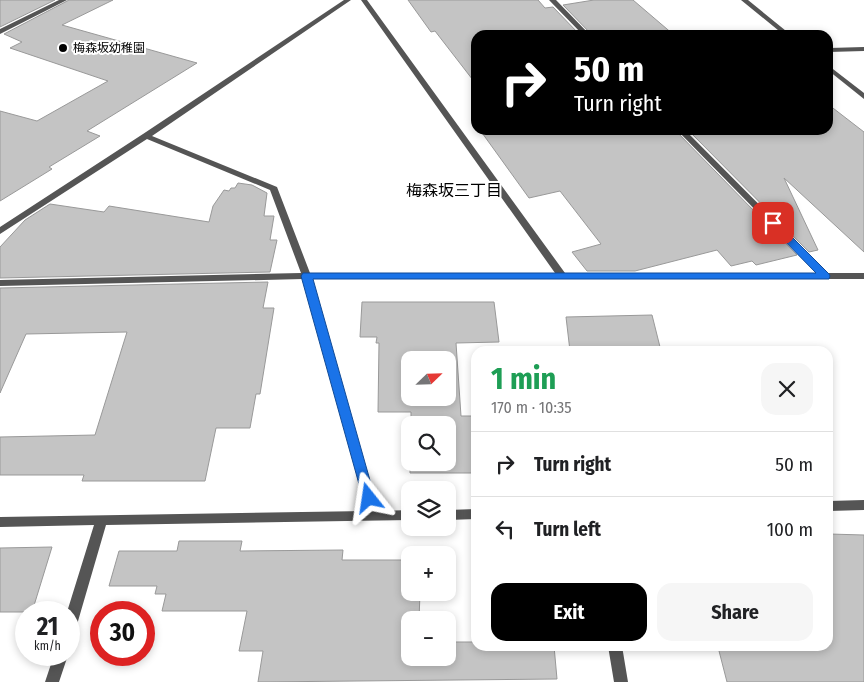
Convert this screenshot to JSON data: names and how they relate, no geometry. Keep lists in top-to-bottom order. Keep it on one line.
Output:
{"districts":["梅森坂三丁目"],"places":["梅森坂幼稚園"],"north":"top right","page":{"turn":["50 m","Turn right"],"heading":["1 min","170 m · 10:35"],"map_buttons":["+","−"],"list":[{"name":"Turn right","value":"50 m"},{"name":"Turn left","value":"100 m"}],"buttons":["Exit","Share"],"speed":"21 km/h","limit":"30"}}
